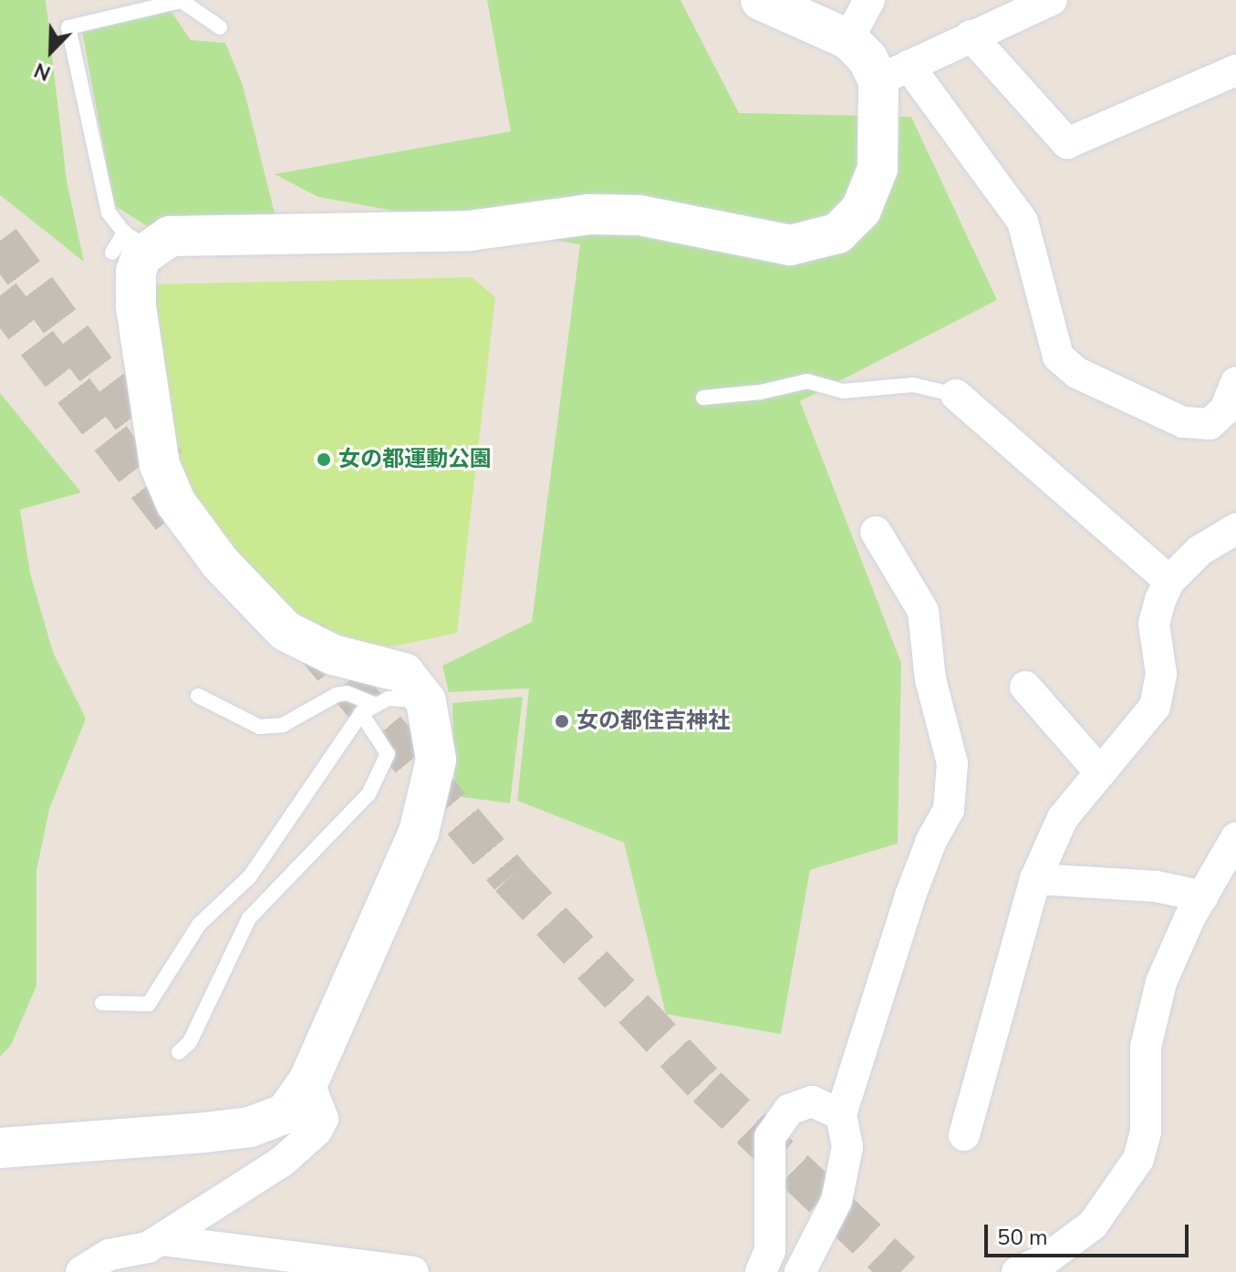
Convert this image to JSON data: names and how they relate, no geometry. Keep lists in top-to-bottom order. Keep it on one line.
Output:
{"places":["女の都運動公園","女の都住吉神社"],"scale_bar":"50 m","north":"bottom left"}
